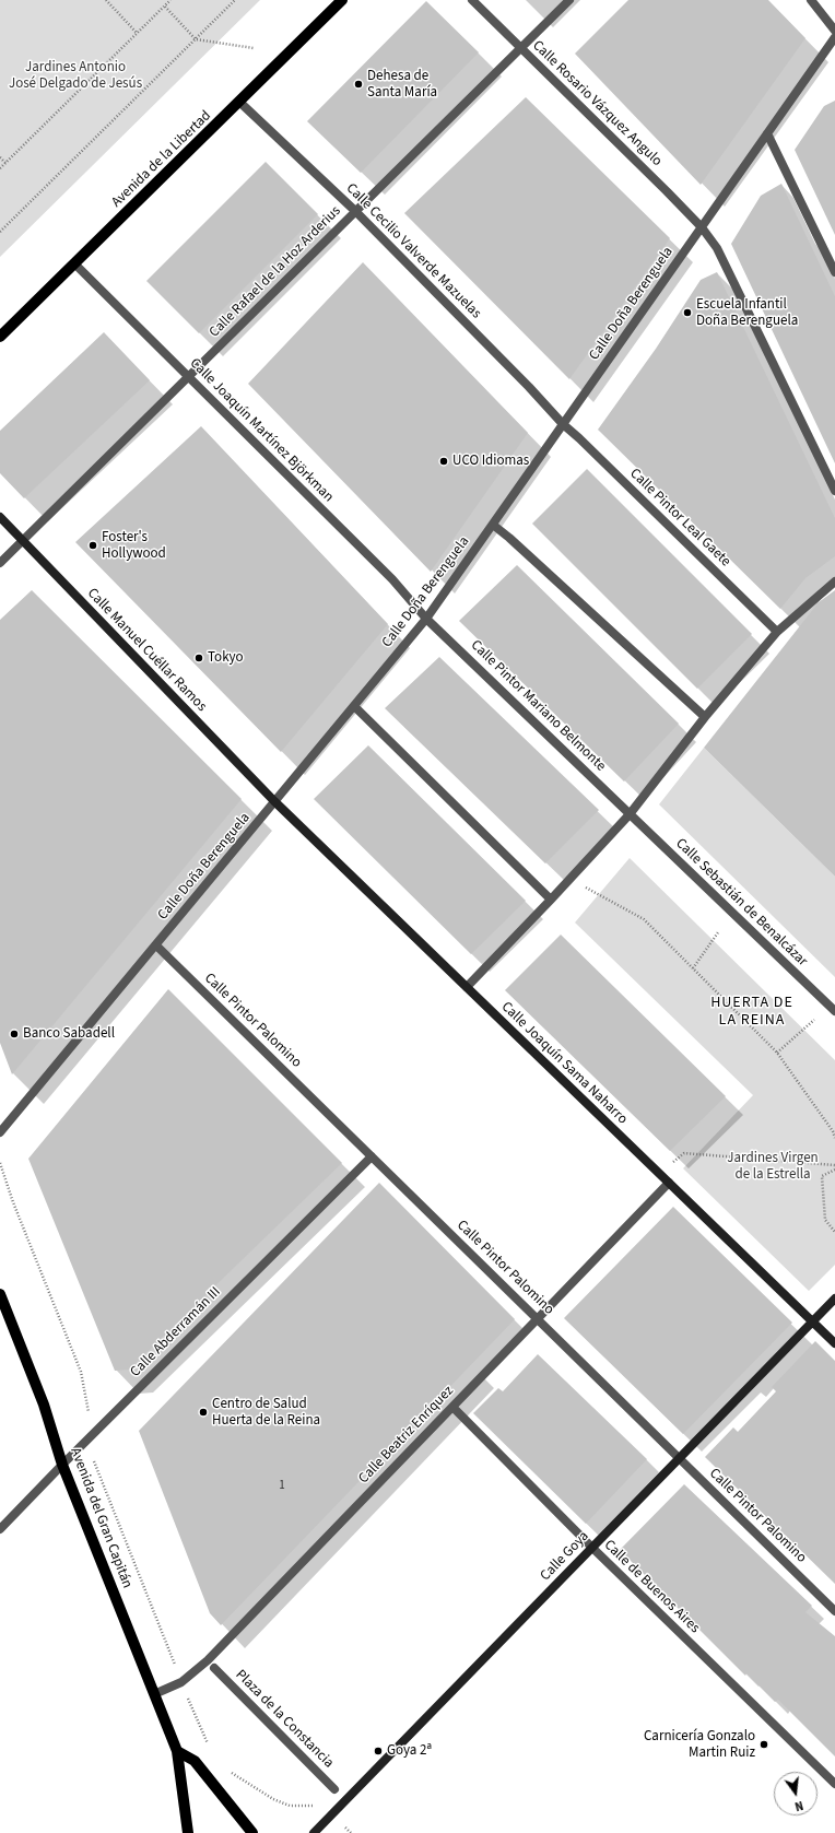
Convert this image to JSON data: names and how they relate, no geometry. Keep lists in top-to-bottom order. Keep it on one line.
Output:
{"streets":{"main road":["Avenida de la Libertad","Avenida del Gran Capitán"],"street":["Calle Rosario Vázquez Angulo","Calle Cecilio Valverde Mazuelas","Calle Rafael de la Hoz Arderius","Calle Doña Berenguela","Calle Joaquín Martínez Björkman","Calle Pintor Leal Gaete","Calle Manuel Cuéllar Ramos","Calle Pintor Mariano Belmonte","Calle Sebastián de Benalcázar","Calle Pintor Palomino","Calle Joaquín Sama Naharro","Calle Abderramán III","Calle Beatriz Enríquez","Calle Goya","Calle de Buenos Aires","Plaza de la Constancia"]},"crossings":[["Calle Rosario Vázquez Angulo","Calle Rafael de la Hoz Arderius"],["Calle Rosario Vázquez Angulo","Calle Doña Berenguela"],["Avenida de la Libertad","Calle Cecilio Valverde Mazuelas"],["Avenida de la Libertad","Calle Joaquín Martínez Björkman"],["Calle Cecilio Valverde Mazuelas","Calle Rafael de la Hoz Arderius"],["Calle Cecilio Valverde Mazuelas","Calle Doña Berenguela"],["Calle Cecilio Valverde Mazuelas","Calle Pintor Leal Gaete"],["Calle Rafael de la Hoz Arderius","Calle Joaquín Martínez Björkman"],["Calle Rafael de la Hoz Arderius","Calle Manuel Cuéllar Ramos"],["Calle Doña Berenguela","Calle Joaquín Martínez Björkman"],["Calle Doña Berenguela","Calle Pintor Leal Gaete"],["Calle Doña Berenguela","Calle Manuel Cuéllar Ramos"],["Calle Doña Berenguela","Calle Pintor Mariano Belmonte"],["Calle Doña Berenguela","Calle Pintor Palomino"],["Calle Doña Berenguela","Calle Joaquín Sama Naharro"],["Calle Joaquín Martínez Björkman","Calle Pintor Mariano Belmonte"],["Calle Manuel Cuéllar Ramos","Calle Joaquín Sama Naharro"],["Calle Pintor Mariano Belmonte","Calle Sebastián de Benalcázar"],["Calle Pintor Palomino","Calle Abderramán III"],["Calle Pintor Palomino","Calle Beatriz Enríquez"],["Calle Pintor Palomino","Calle Goya"],["Calle Joaquín Sama Naharro","Calle Beatriz Enríquez"],["Calle Joaquín Sama Naharro","Calle Goya"],["Calle Abderramán III","Avenida del Gran Capitán"],["Calle Beatriz Enríquez","Avenida del Gran Capitán"],["Calle Beatriz Enríquez","Calle de Buenos Aires"],["Calle Goya","Calle de Buenos Aires"]],"districts":["HUERTA DE LA REINA"],"parks":["Jardines Antonio José Delgado de Jesús","Jardines Virgen de la Estrella"],"places":["Dehesa de Santa María","Escuela Infantil Doña Berenguela","UCO Idiomas","Foster's Hollywood","Tokyo","Banco Sabadell","Centro de Salud Huerta de la Reina","Carnicería Gonzalo Martin Ruiz","Goya 2ª"],"house_numbers":["1"],"north":"bottom"}
